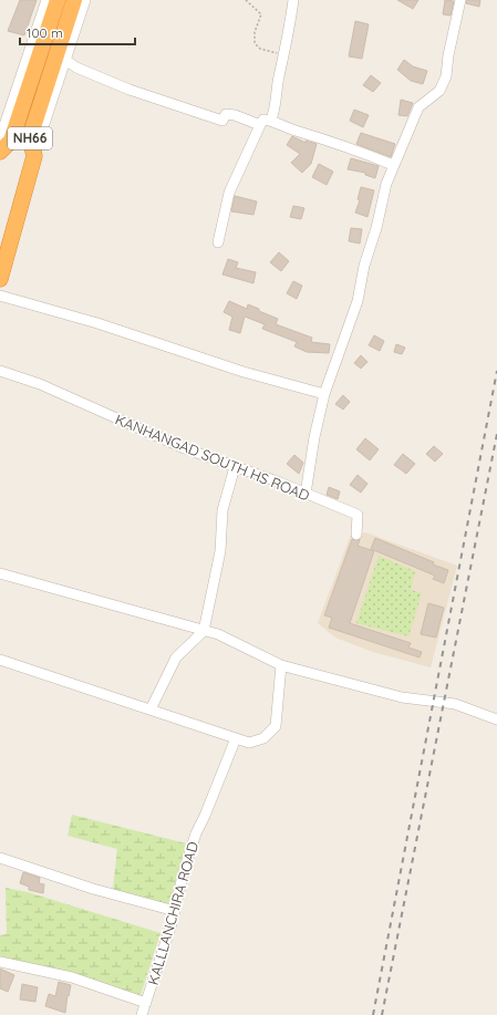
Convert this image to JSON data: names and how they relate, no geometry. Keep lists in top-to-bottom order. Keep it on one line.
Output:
{"streets":{"highway":["NH66"],"street":["KANHANGAD SOUTH HS ROAD","KALLLANCHIRA ROAD"]},"scale_bar":"100 m"}
